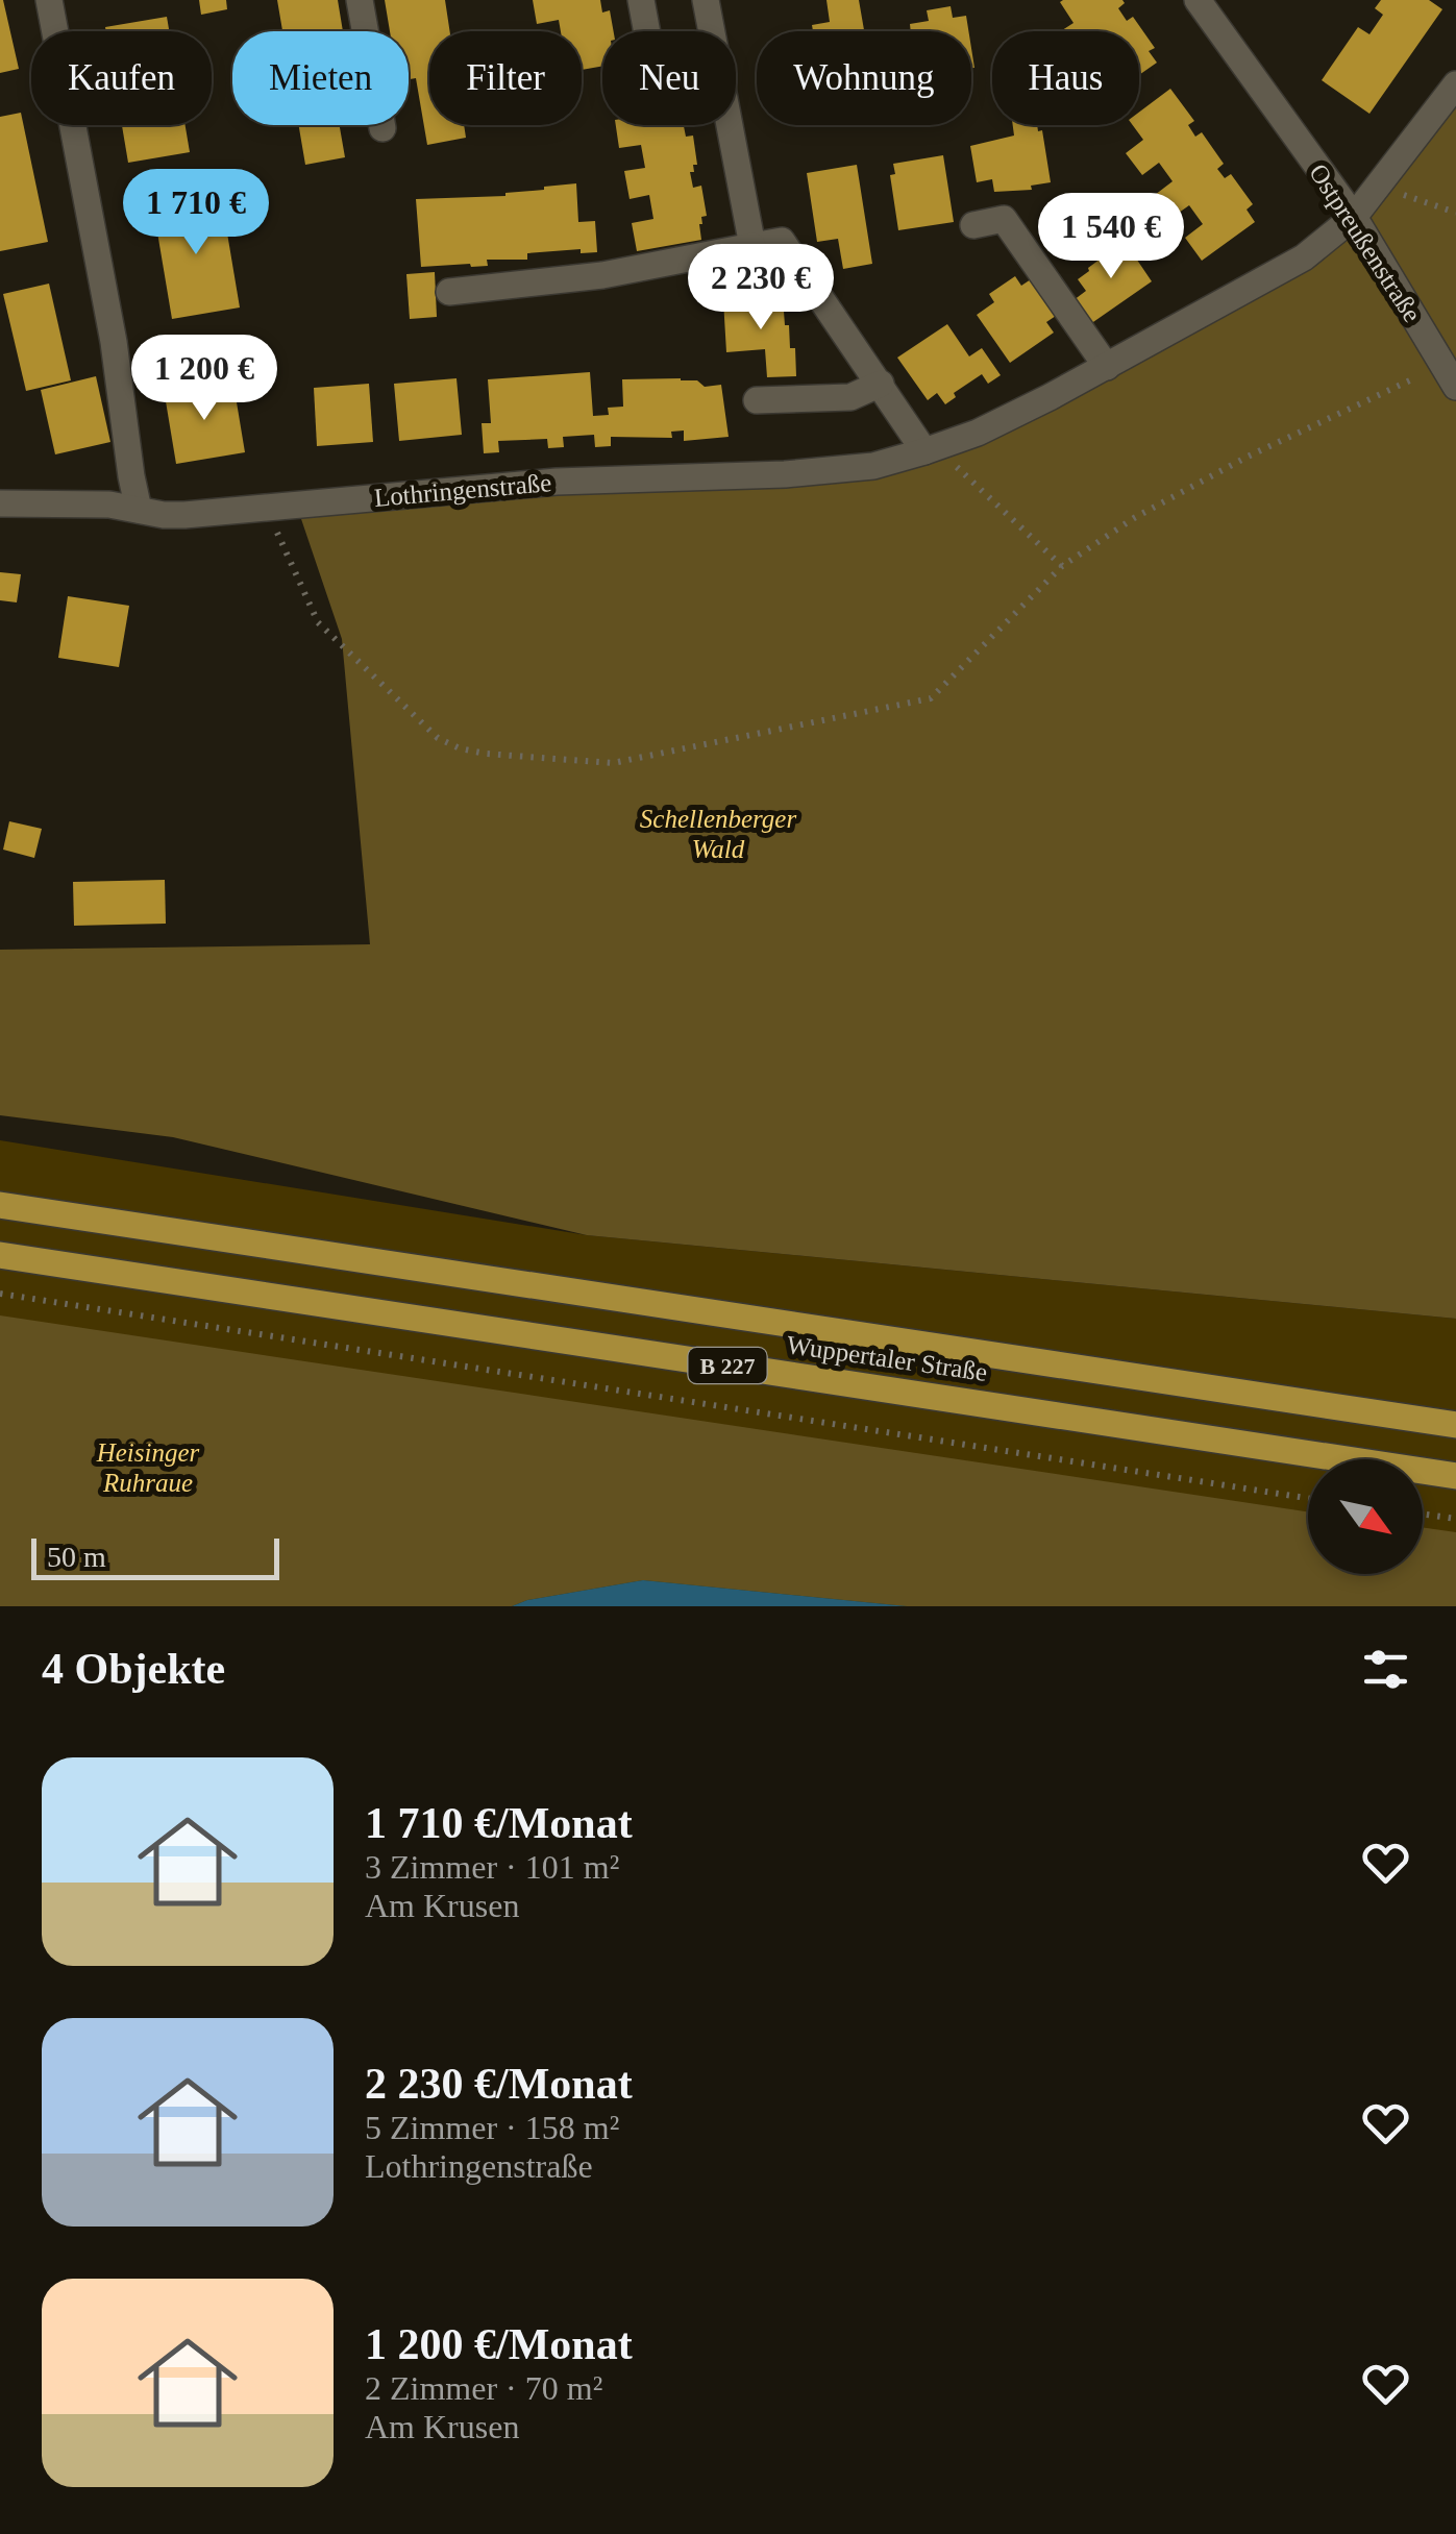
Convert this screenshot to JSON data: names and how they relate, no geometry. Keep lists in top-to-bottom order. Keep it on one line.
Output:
{"streets":{"main road":["Wuppertaler Straße","B 227"],"street":["Ostpreußenstraße","Lothringenstraße"]},"crossings":[["Ostpreußenstraße","Lothringenstraße"]],"parks":["Schellenberger Wald","Heisinger Ruhraue"],"scale_bar":"50 m","north":"bottom right","page":{"chip":["Kaufen","Mieten","Filter","Neu","Wohnung","Haus"],"price":["1 710 €","1 540 €","2 230 €","1 200 €"],"scale":"50 m","heading":"4 Objekte","list":[{"name":"1 710 €/Monat","note":"3 Zimmer · 101 m² · Am Krusen"},{"name":"2 230 €/Monat","note":"5 Zimmer · 158 m² · Lothringenstraße"},{"name":"1 200 €/Monat","note":"2 Zimmer · 70 m² · Am Krusen"}]}}
